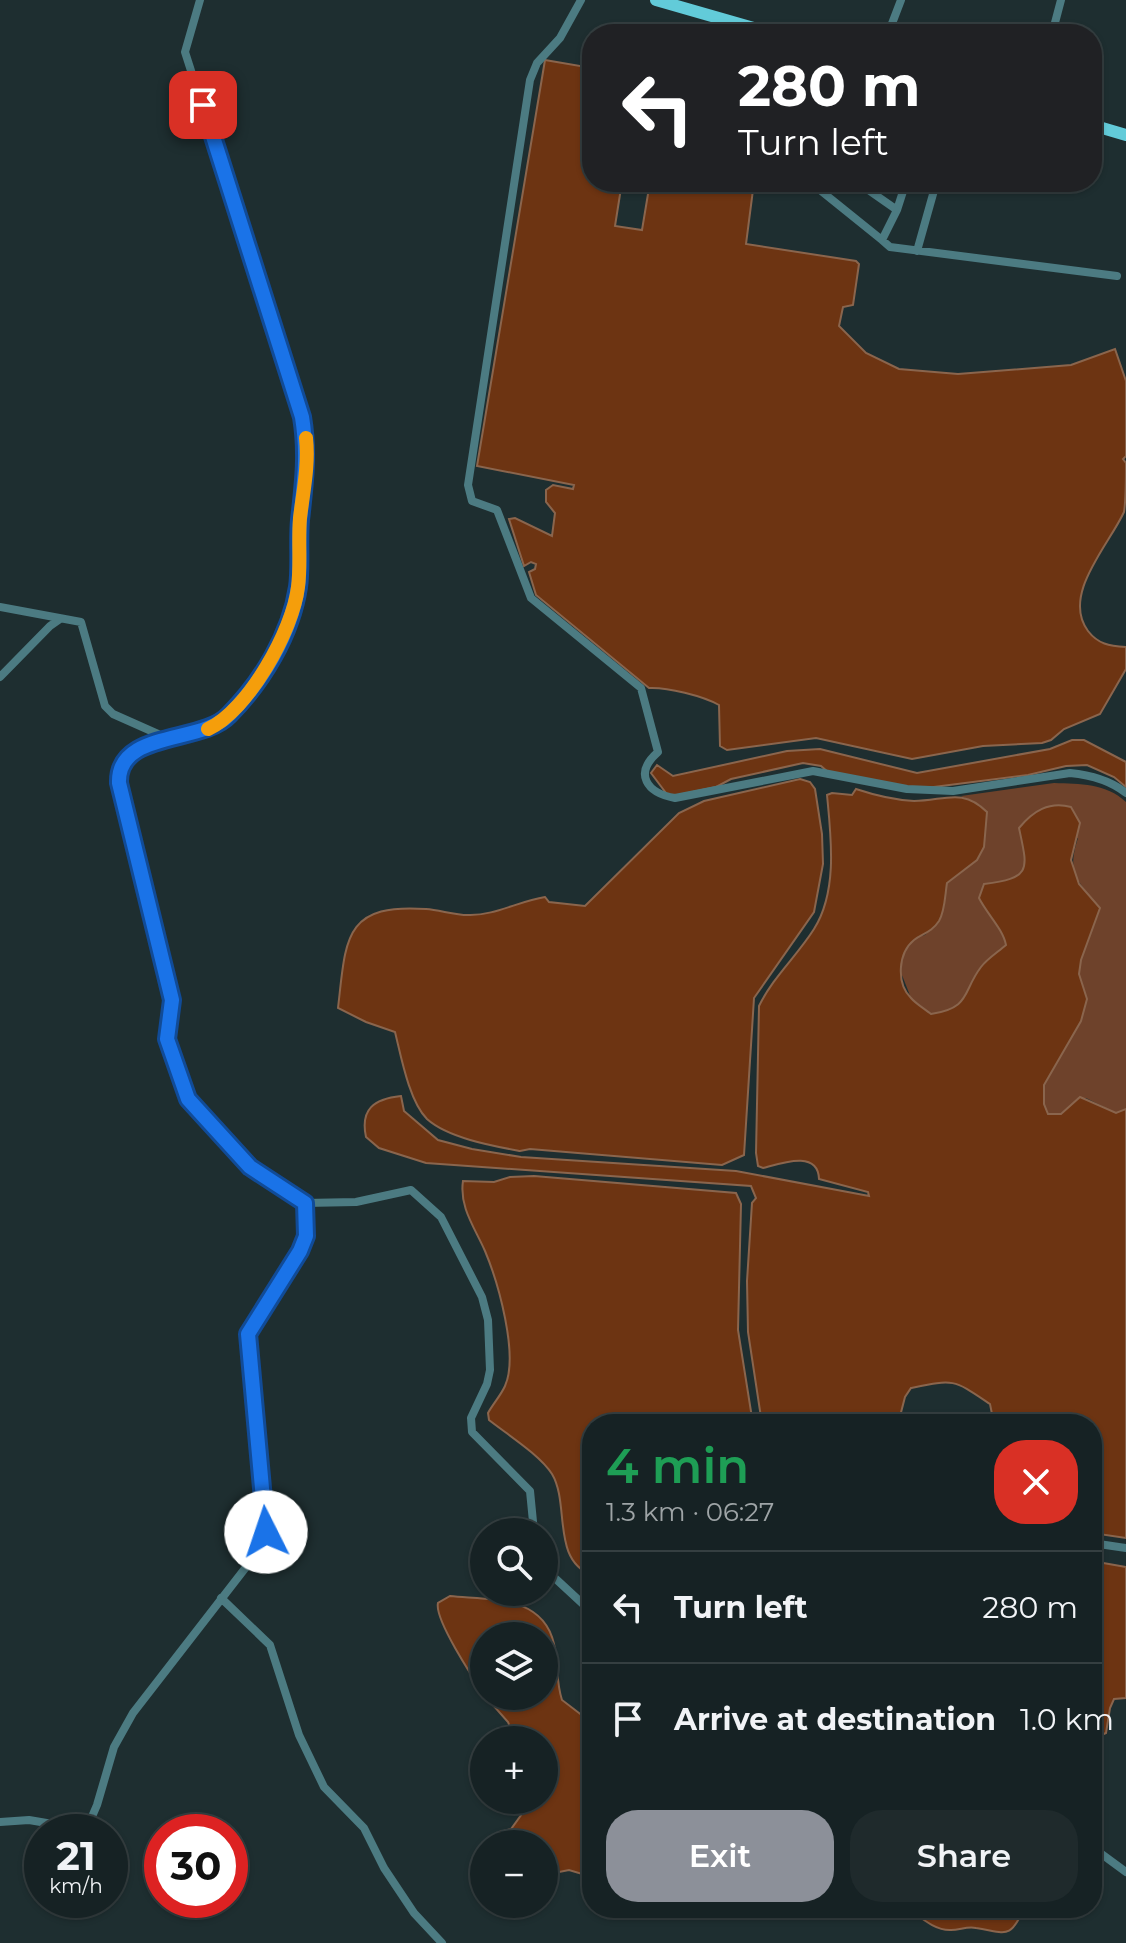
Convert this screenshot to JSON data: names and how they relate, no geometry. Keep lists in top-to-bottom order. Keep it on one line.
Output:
{"page":{"turn":["280 m","Turn left"],"heading":["4 min","1.3 km · 06:27"],"map_buttons":["+","−"],"list":[{"name":"Turn left","value":"280 m"},{"name":"Arrive at destination","value":"1.0 km"}],"buttons":["Exit","Share"],"speed":"21 km/h","limit":"30"}}
